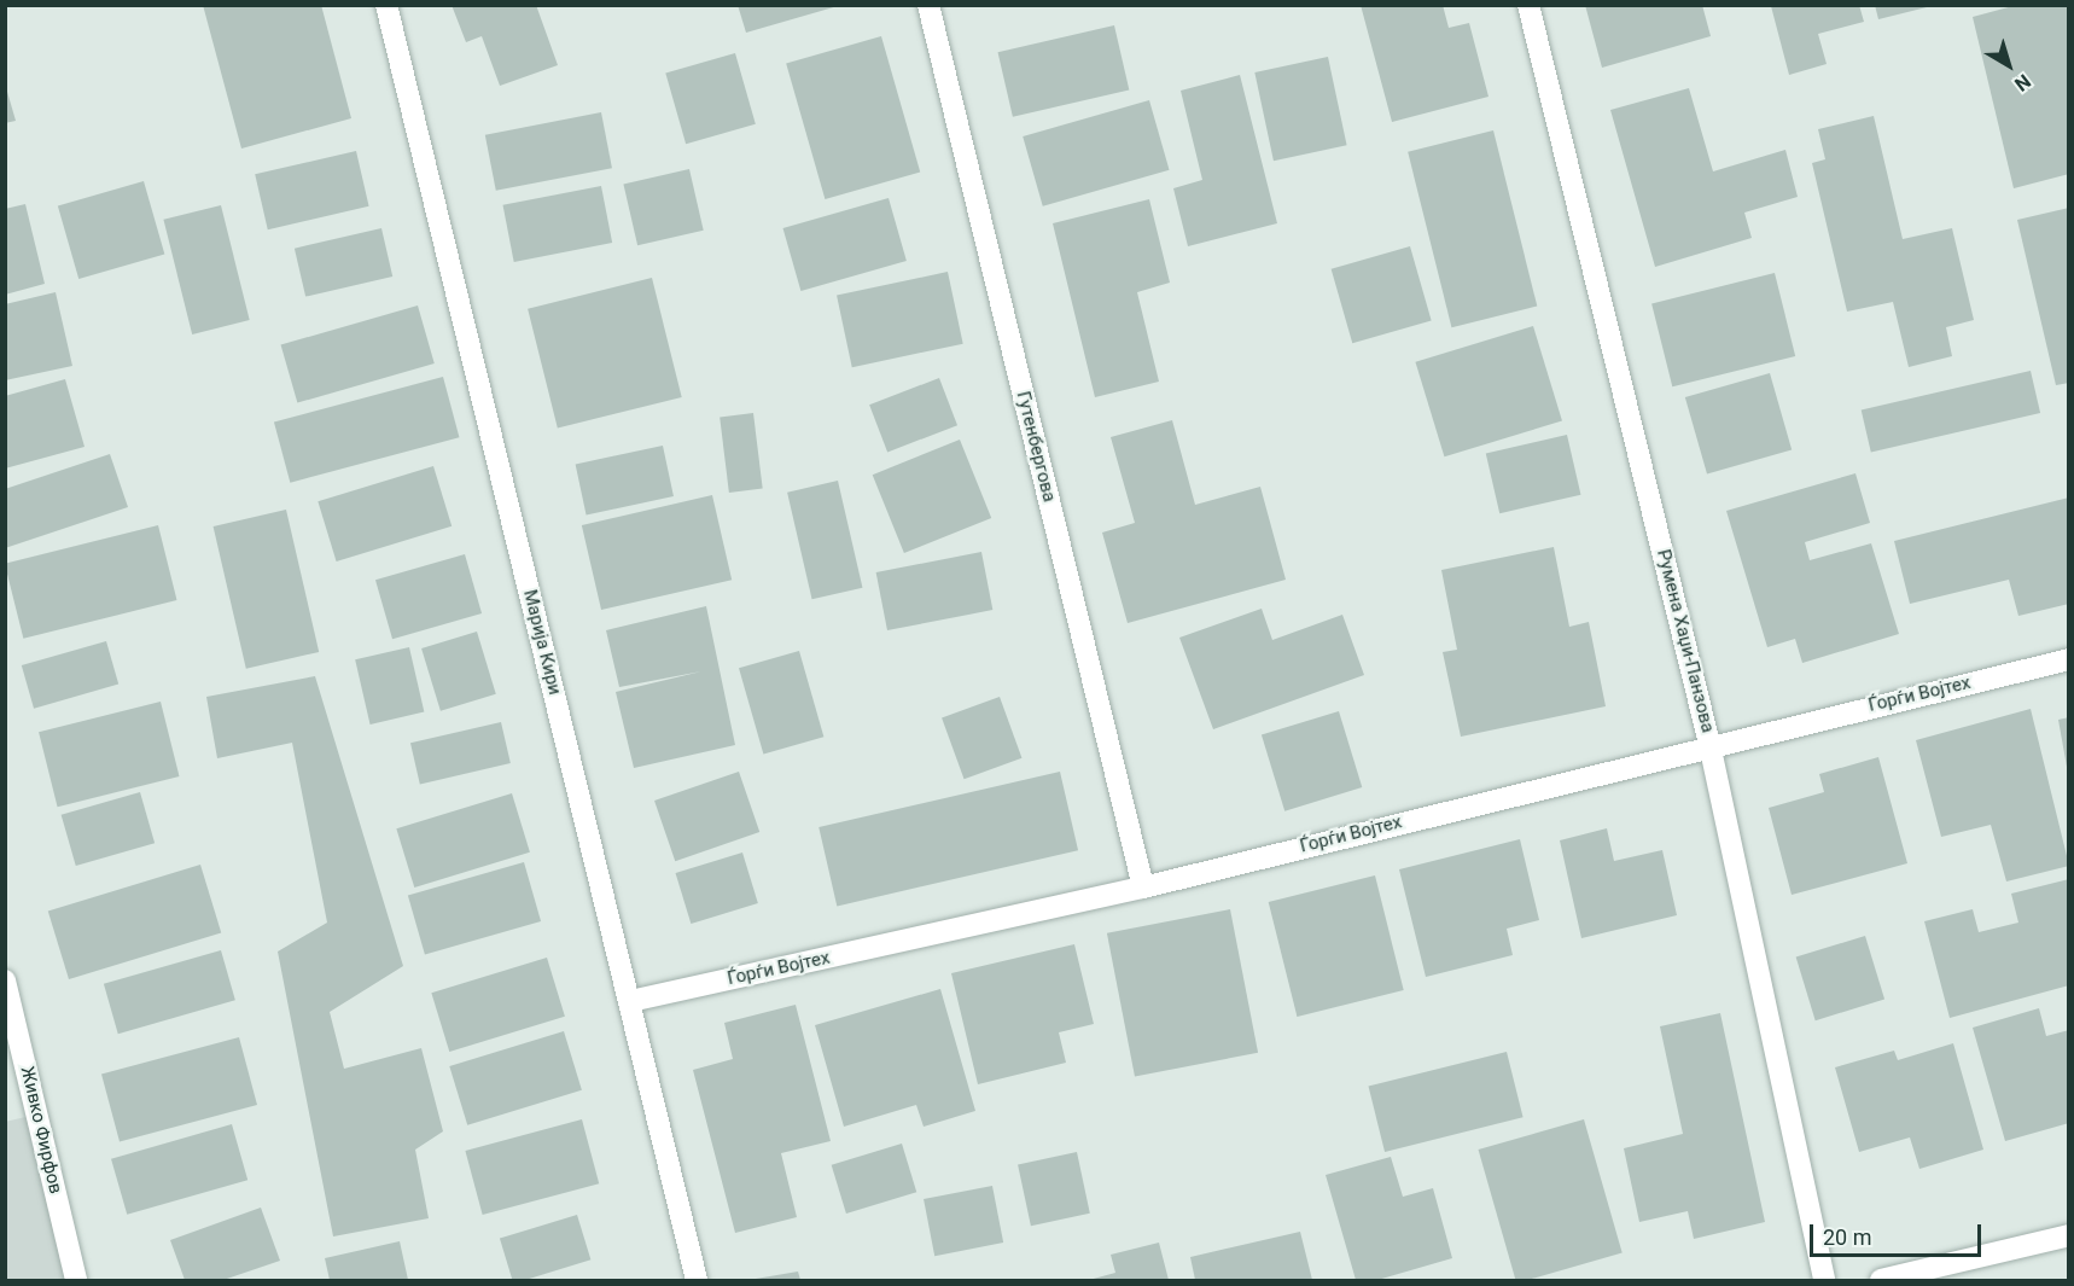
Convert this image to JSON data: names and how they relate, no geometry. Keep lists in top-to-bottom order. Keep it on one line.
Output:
{"streets":{"street":["Гутенбергова","Румена Хаџи-Панзова","Марија Кири","Ѓорѓи Војтех","Живко Фирфов"]},"crossings":[["Гутенбергова","Ѓорѓи Војтех"],["Румена Хаџи-Панзова","Ѓорѓи Војтех"],["Марија Кири","Ѓорѓи Војтех"]],"scale_bar":"20 m","north":"bottom right"}
